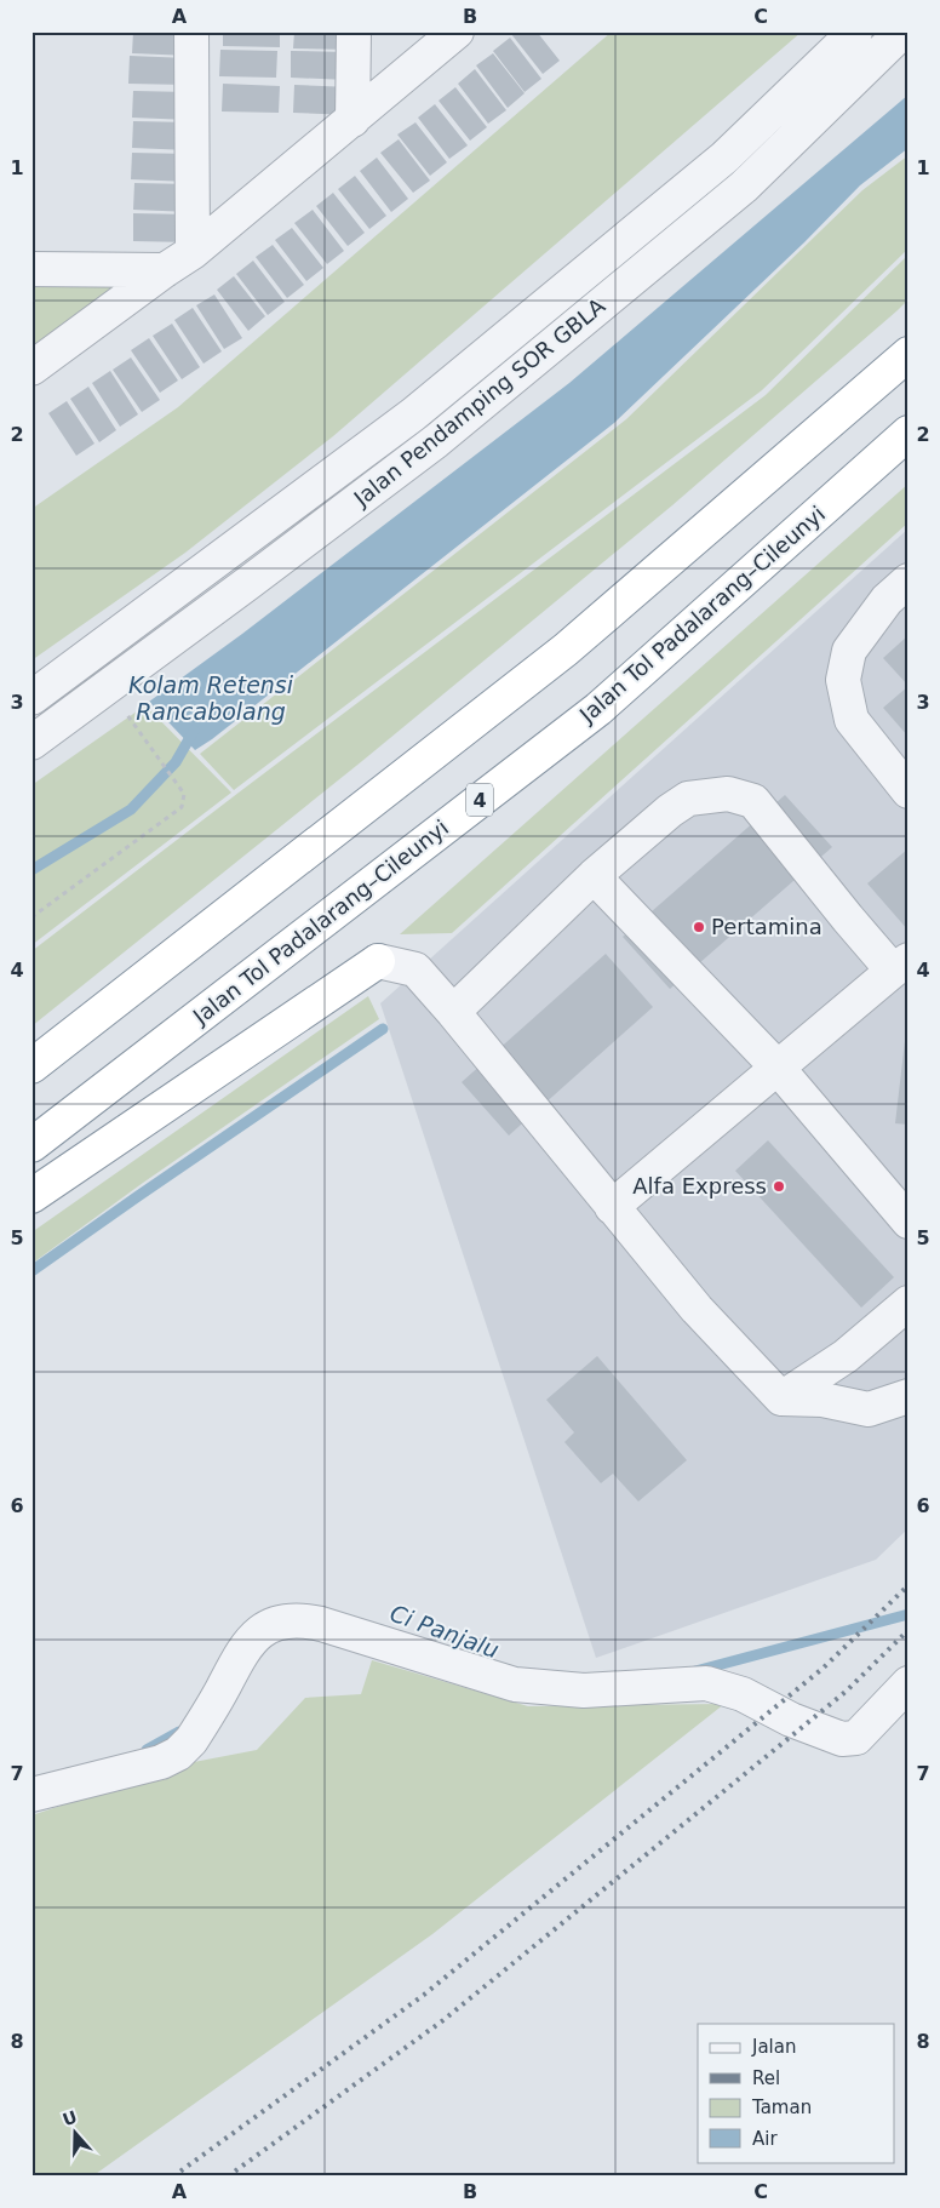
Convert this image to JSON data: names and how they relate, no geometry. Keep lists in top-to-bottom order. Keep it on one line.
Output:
{"streets":{"highway":["Jalan Tol Padalarang–Cileunyi","4"],"street":["Jalan Pendamping SOR GBLA"]},"water":["Kolam Retensi Rancabolang","Ci Panjalu"],"places":["Pertamina","Alfa Express"],"legend":["Jalan","Rel","Taman","Air"],"north":"top","grid":{"columns":["A","B","C"],"rows":["1","2","3","4","5","6","7","8"]}}
